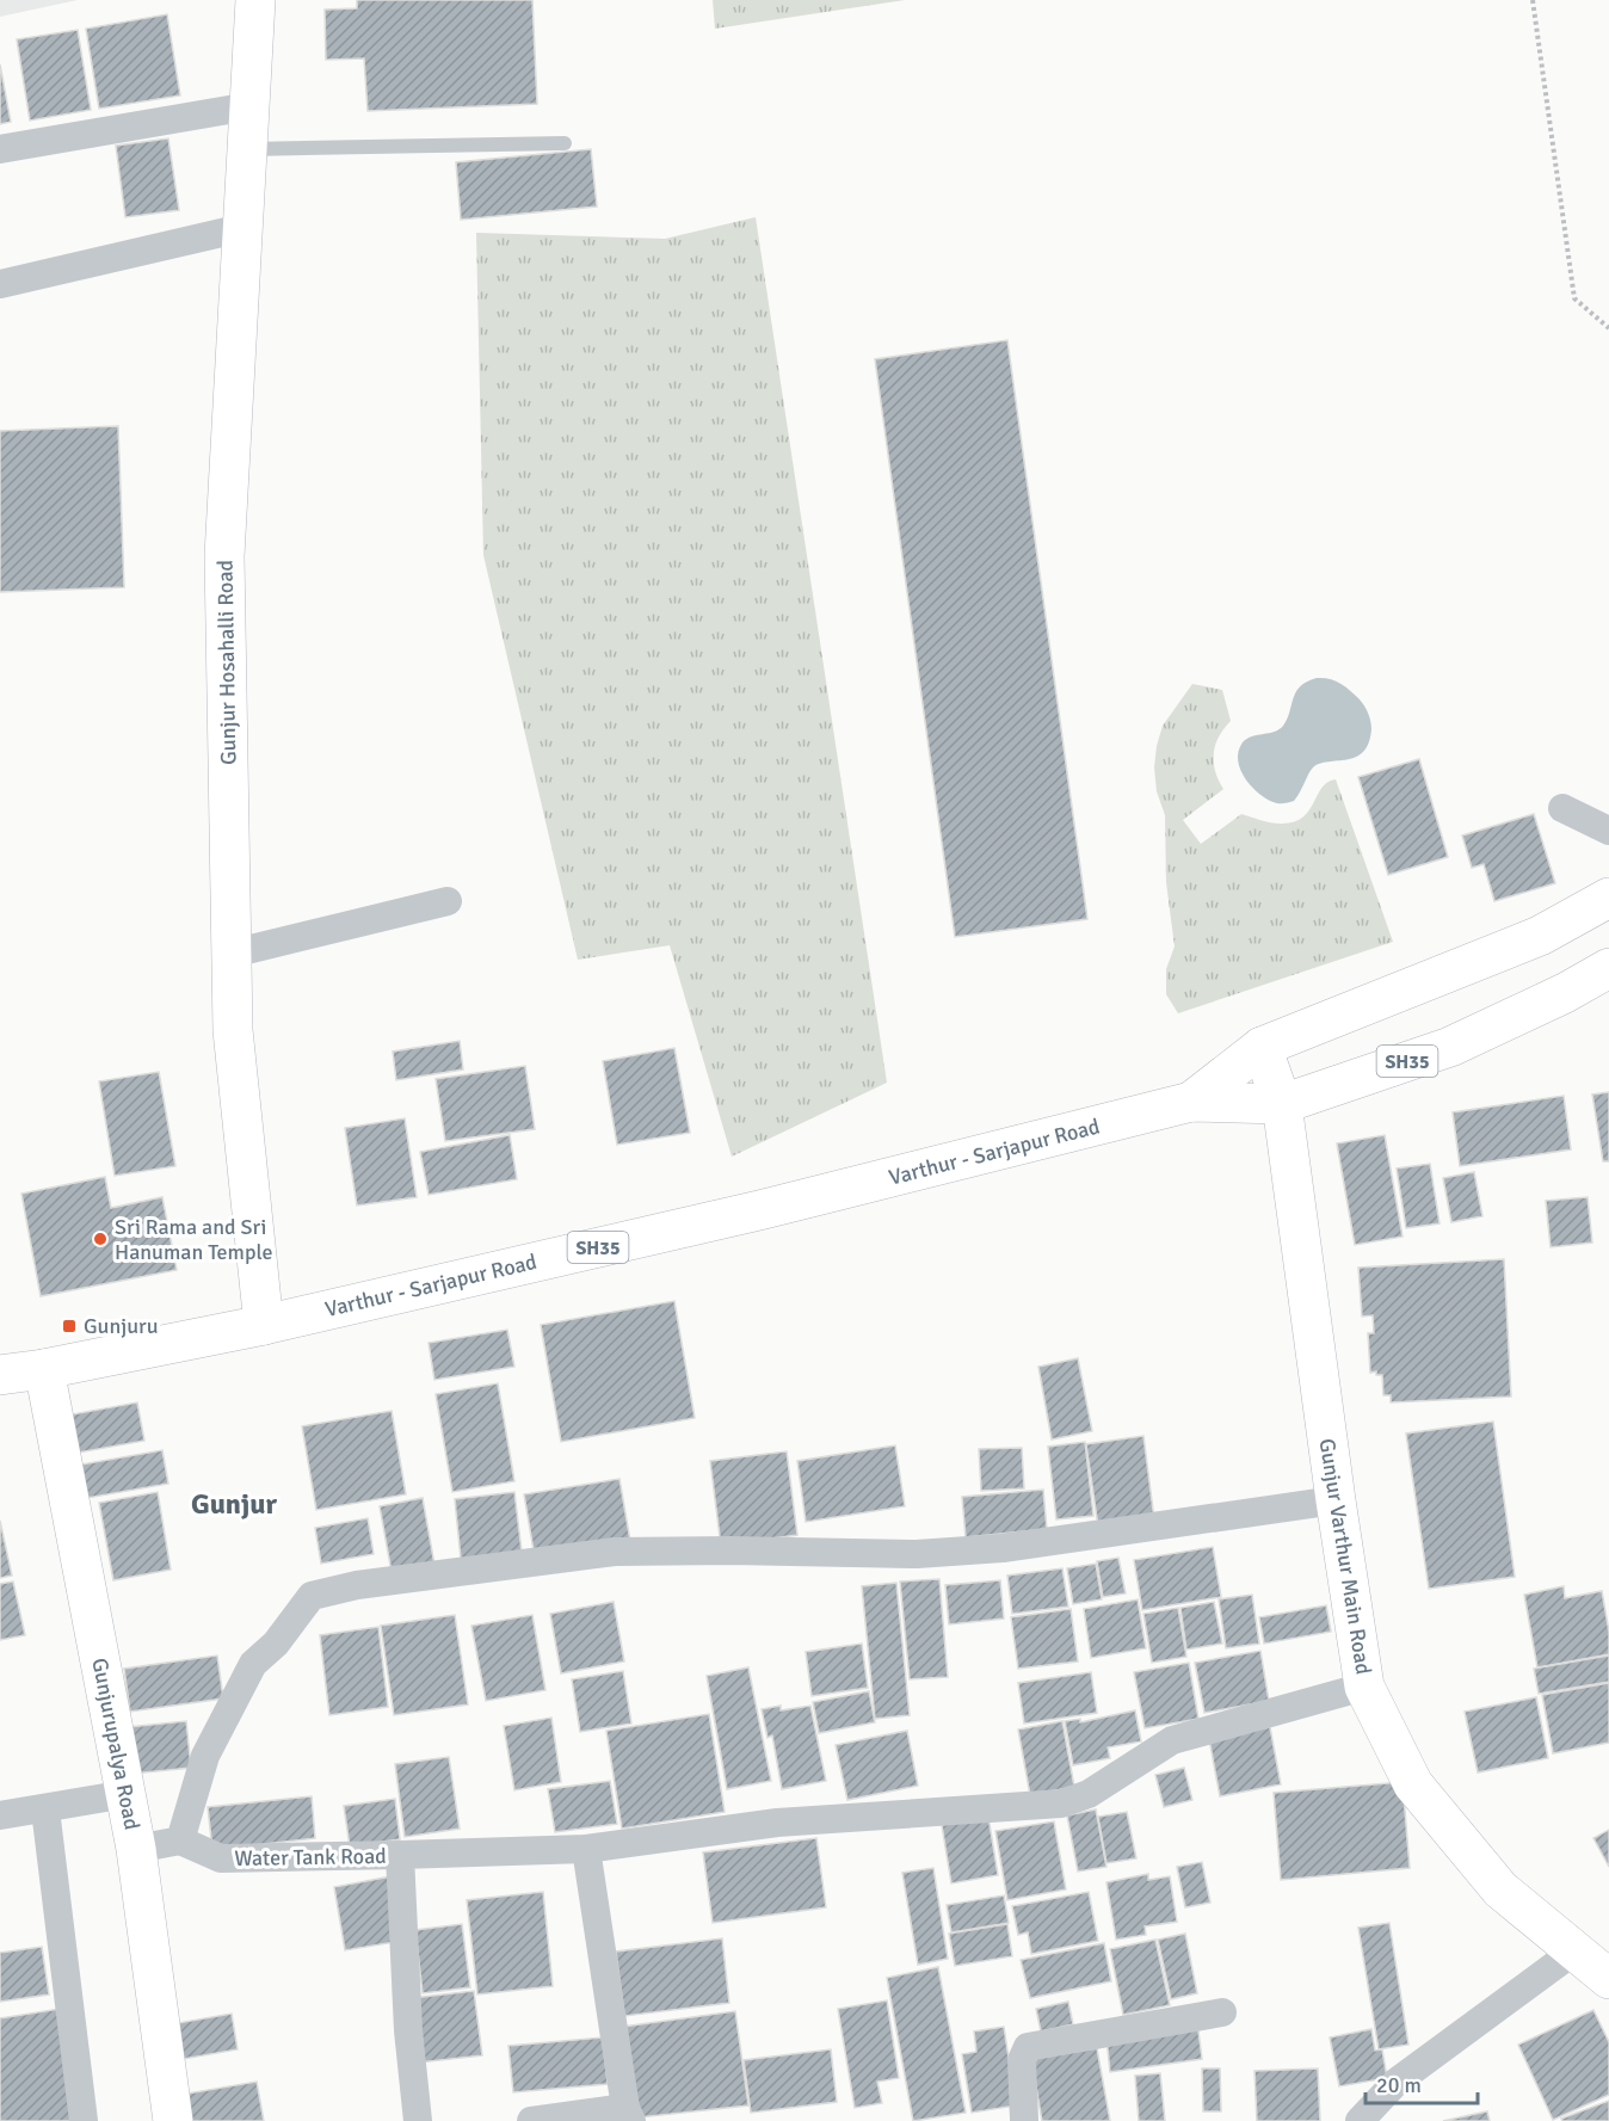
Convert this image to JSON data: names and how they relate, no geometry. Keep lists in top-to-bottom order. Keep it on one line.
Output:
{"streets":{"main road":["Gunjur Hosahalli Road","SH35","Varthur - Sarjapur Road","Gunjur Varthur Main Road","Gunjurupalya Road"],"street":["Water Tank Road"]},"crossings":[["Gunjur Hosahalli Road","Varthur - Sarjapur Road"],["Varthur - Sarjapur Road","Gunjur Varthur Main Road"],["Varthur - Sarjapur Road","Gunjurupalya Road"],["Gunjur Varthur Main Road","Water Tank Road"]],"districts":["Gunjur"],"places":{"other":["Sri Rama and Sri Hanuman Temple"],"transit":["Gunjuru"]},"scale_bar":"20 m"}
